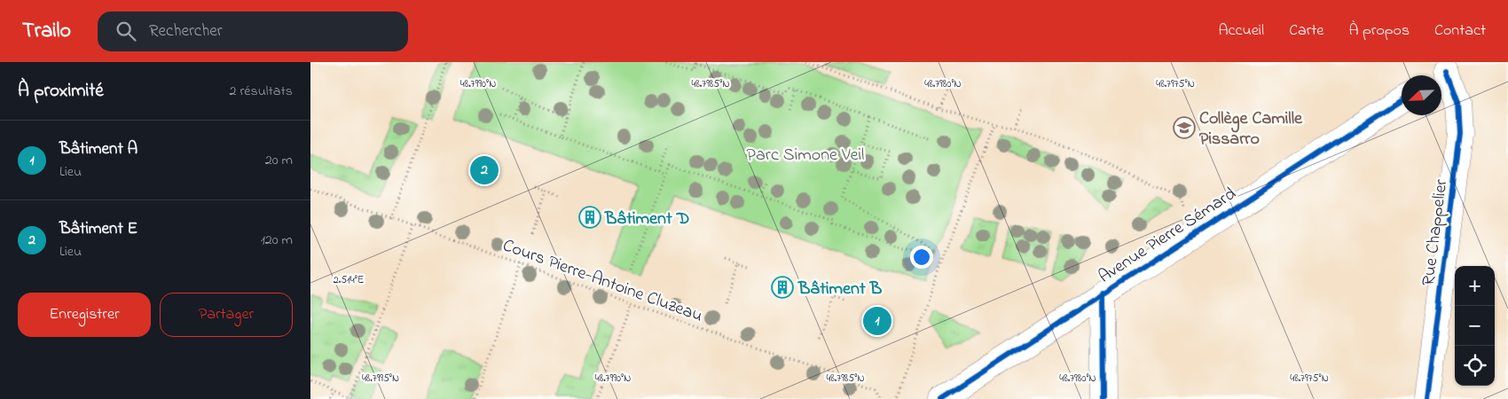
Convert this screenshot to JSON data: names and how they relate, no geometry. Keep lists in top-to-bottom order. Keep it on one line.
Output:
{"streets":{"street":["Rue Chappelier","Avenue Pierre Sémard"],"path":["Cours Pierre-Antoine Cluzeau"]},"parks":["Parc Simone Veil"],"places":{"school or university":["Collège Camille Pissarro"],"building":["Bâtiment D","Bâtiment B"]},"north":"bottom left","page":{"header":"Trailo","search":"Rechercher","nav":["Accueil","Carte","À propos","Contact"],"heading":["À proximité","2 résultats"],"list":[{"mark":"1","name":"Bâtiment A","note":"Lieu","value":"20 m"},{"mark":"2","name":"Bâtiment E","note":"Lieu","value":"120 m"}],"pins":["2","1"],"map_buttons":["+","−"],"buttons":["Enregistrer","Partager"]},"coordinates":["48.7990°N","48.7985°N","48.7980°N","48.7975°N","2.514°E","48.7995°N"]}
